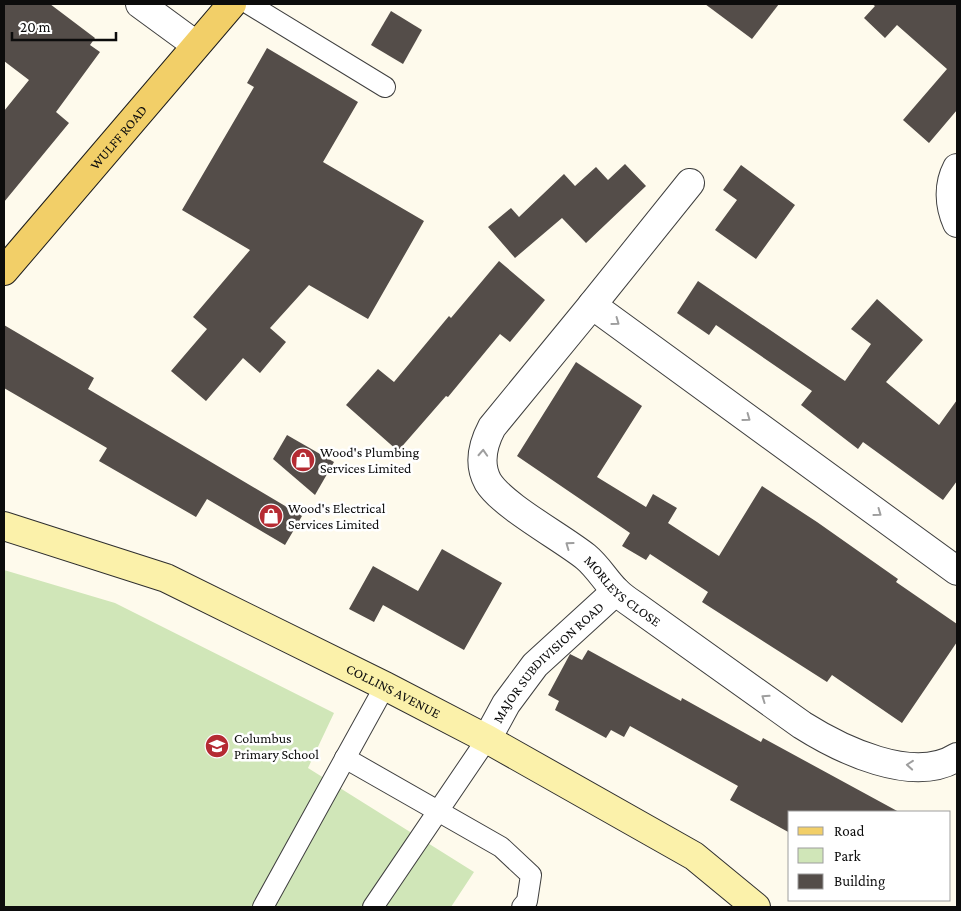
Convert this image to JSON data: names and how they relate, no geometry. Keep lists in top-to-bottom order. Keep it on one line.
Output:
{"streets":{"main road":["WULFF ROAD"],"street":["MORLEYS CLOSE","MAJOR SUBDIVISION ROAD","COLLINS AVENUE"]},"crossings":[["MORLEYS CLOSE","MAJOR SUBDIVISION ROAD"],["MAJOR SUBDIVISION ROAD","COLLINS AVENUE"]],"places":{"shop":["Wood's Plumbing Services Limited","Wood's Electrical Services Limited"],"school or university":["Columbus Primary School"]},"legend":["Road","Park","Building"],"scale_bar":"20 m"}
